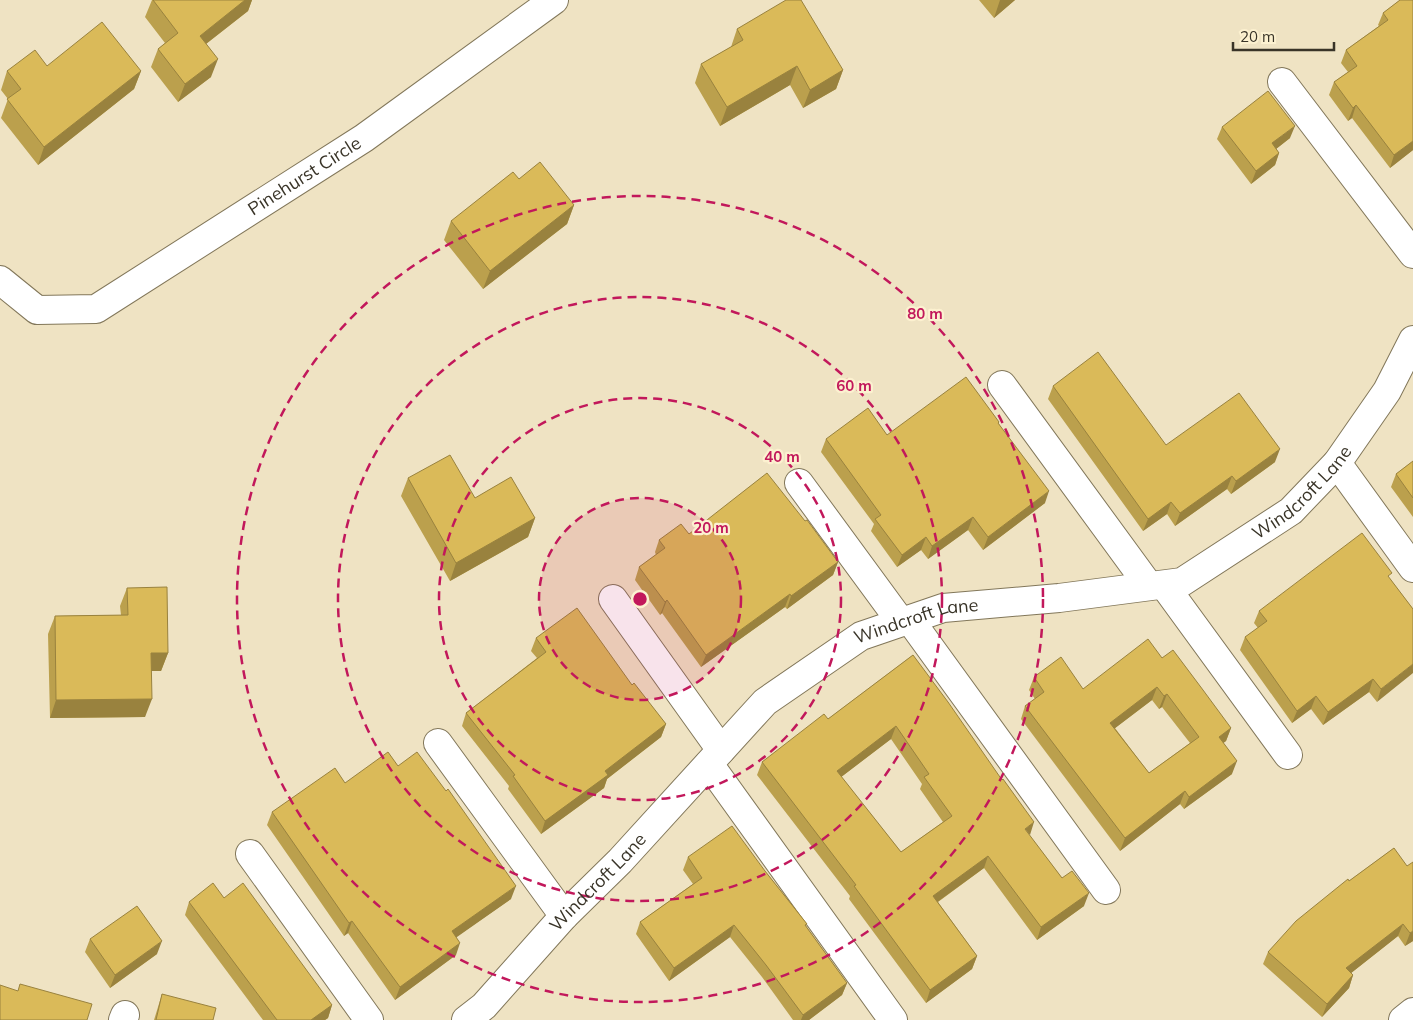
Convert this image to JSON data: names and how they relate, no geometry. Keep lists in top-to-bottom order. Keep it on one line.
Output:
{"streets":{"street":["Pinehurst Circle","Windcroft Lane"]},"scale_bar":"20 m","rings":["80 m","60 m","40 m","20 m"]}
